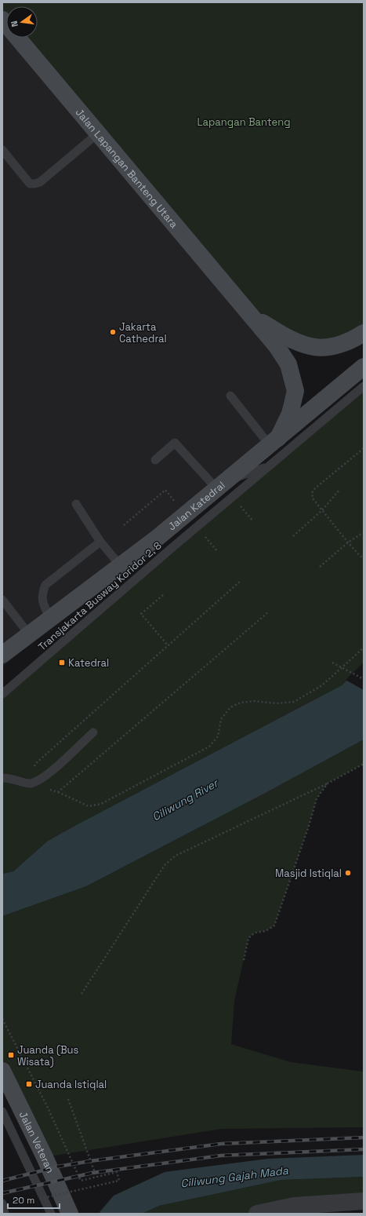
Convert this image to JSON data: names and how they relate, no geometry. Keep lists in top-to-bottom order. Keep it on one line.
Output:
{"streets":{"main road":["Jalan Lapangan Banteng Utara","Jalan Katedral","Jalan Veteran"],"lane":["Transjakarta Busway Koridor 2, 8"]},"crossings":[["Jalan Lapangan Banteng Utara","Jalan Katedral"]],"water":["Ciliwung River","Ciliwung Gajah Mada"],"parks":["Lapangan Banteng"],"places":{"other":["Jakarta Cathedral","Masjid Istiqlal"],"transit":["Katedral","Juanda (Bus Wisata)","Juanda Istiqlal"]},"scale_bar":"20 m","north":"left"}
